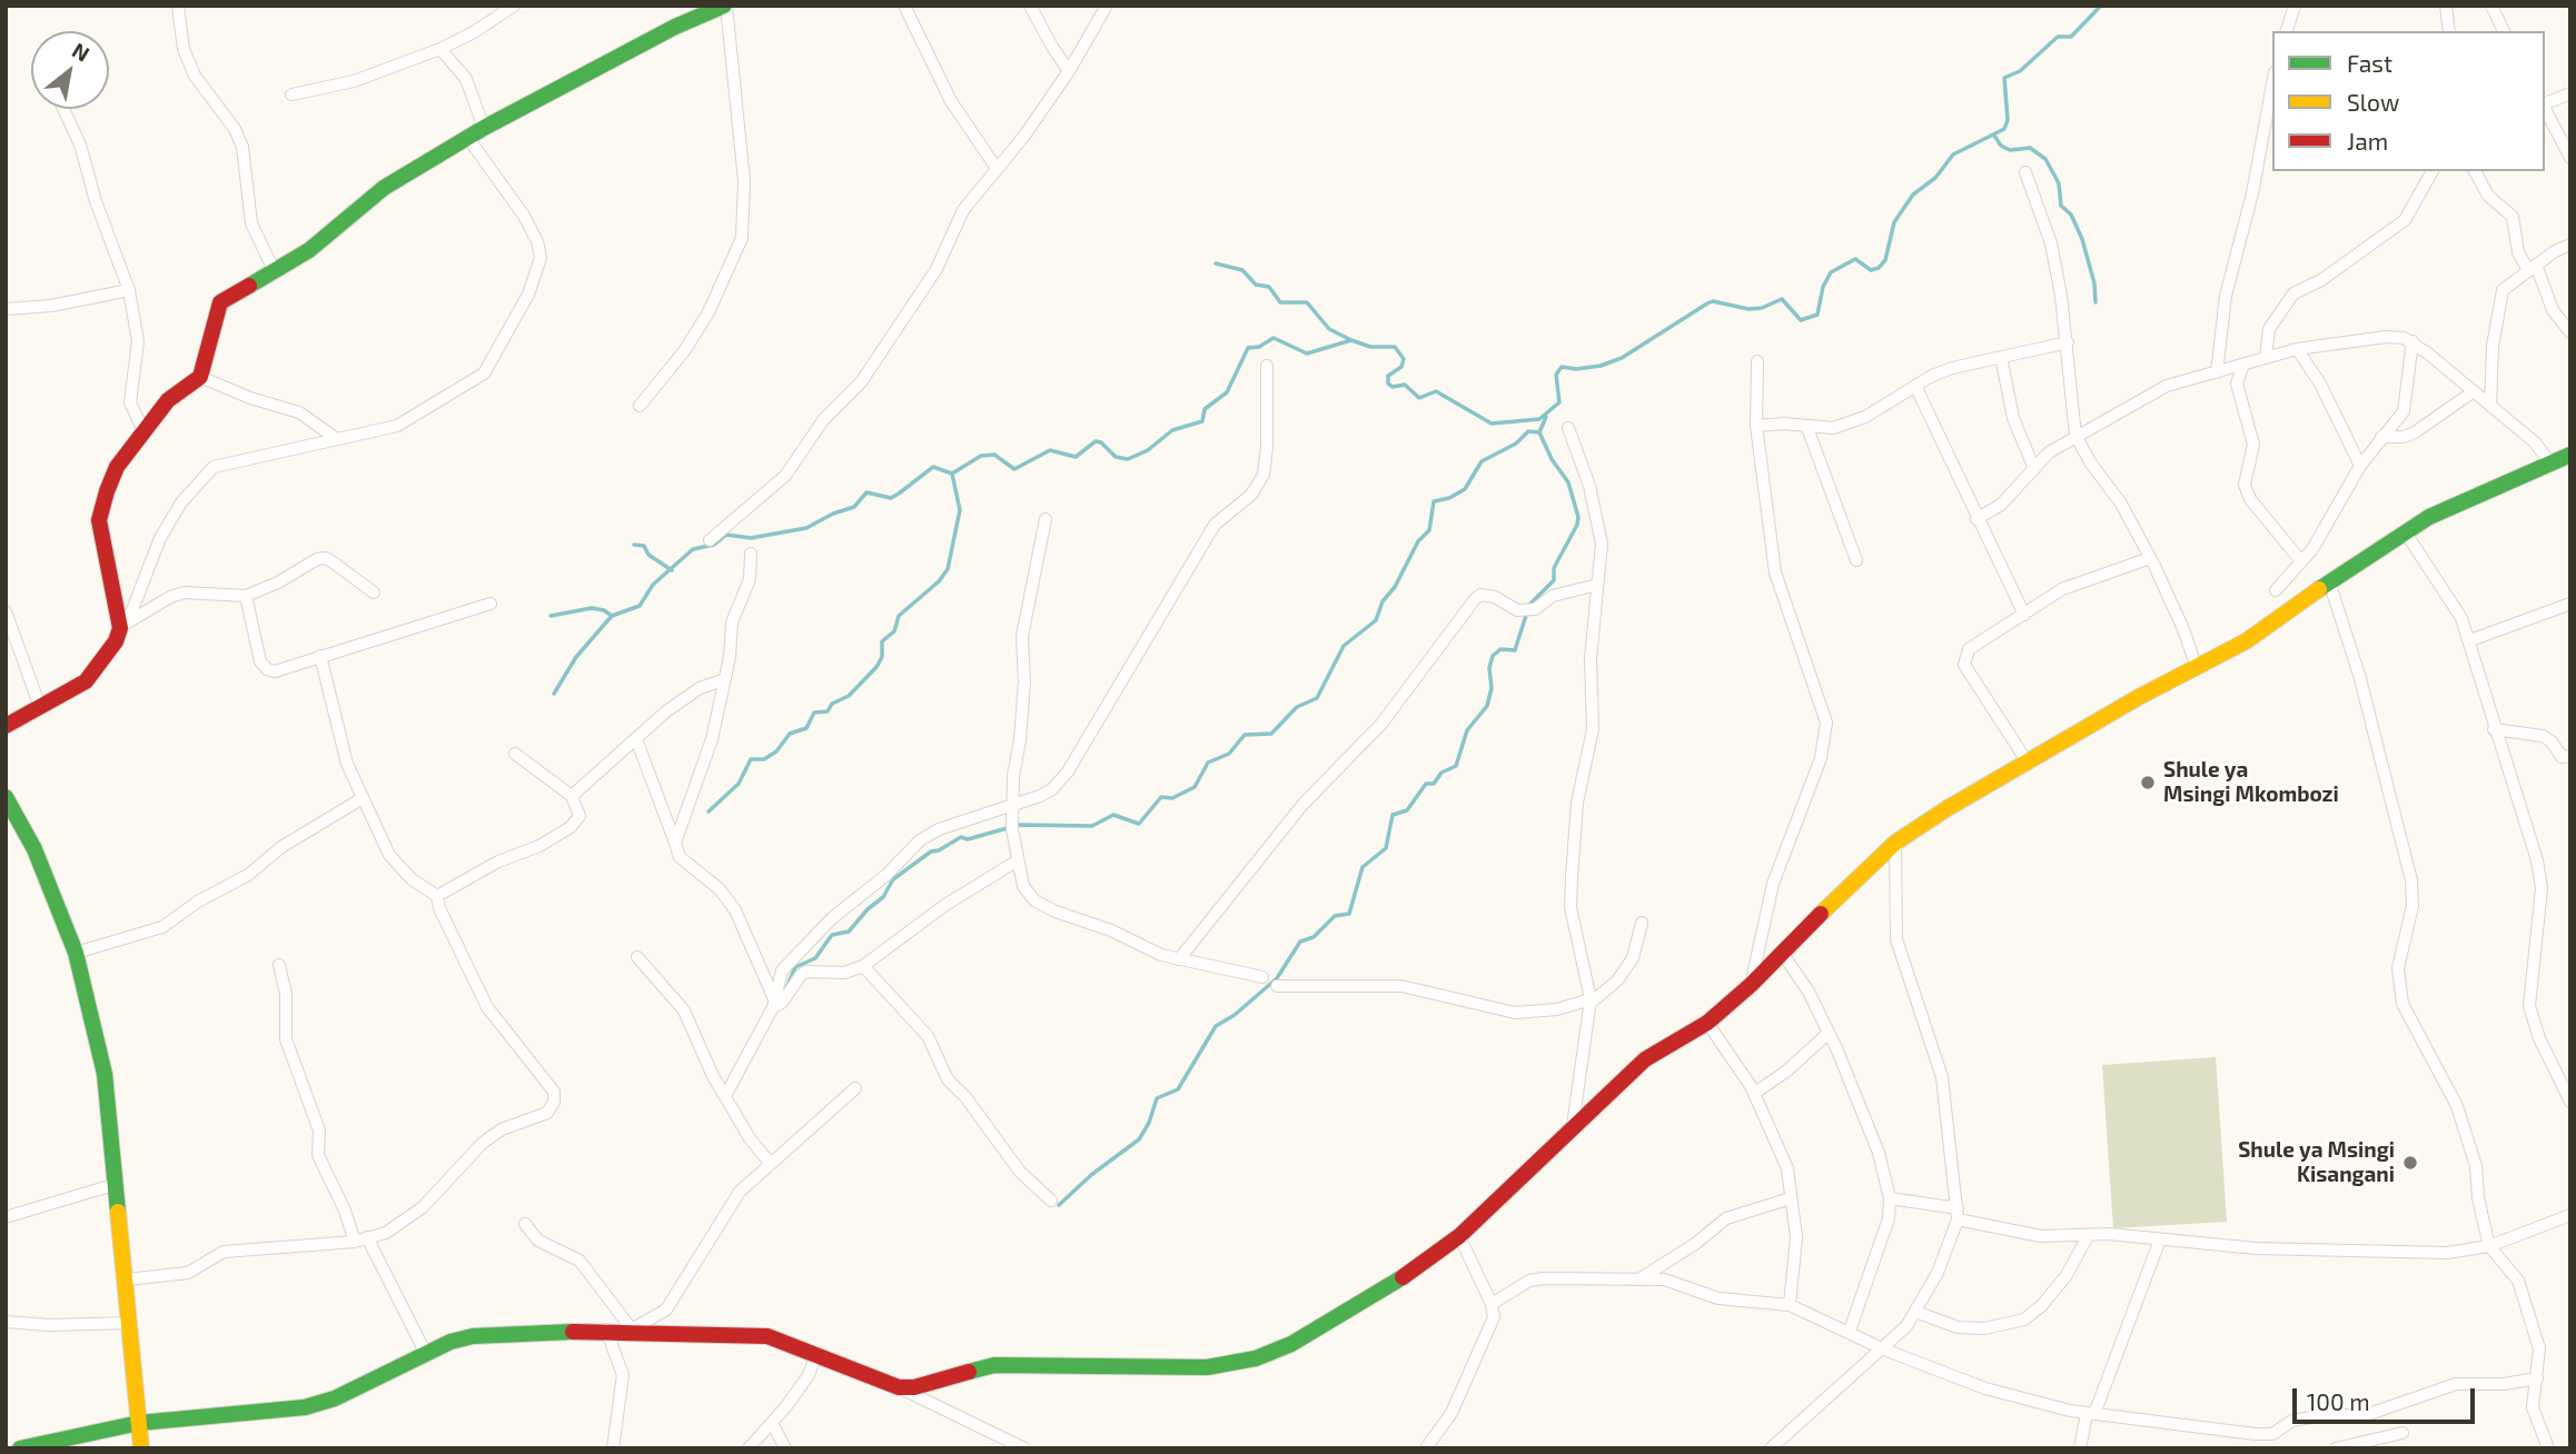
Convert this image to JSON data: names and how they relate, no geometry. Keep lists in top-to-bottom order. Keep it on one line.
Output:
{"places":["Shule ya Msingi Mkombozi","Shule ya Msingi Kisangani"],"legend":["Fast","Slow","Jam"],"scale_bar":"100 m","north":"top right"}
